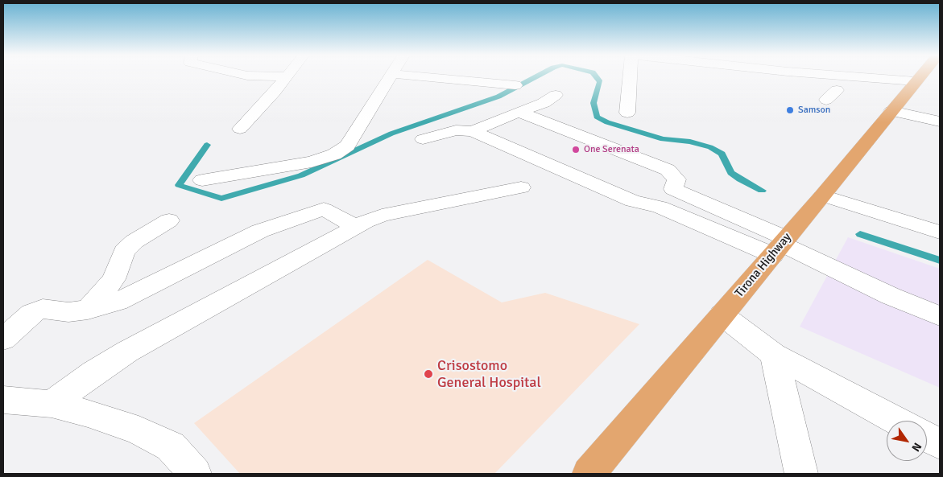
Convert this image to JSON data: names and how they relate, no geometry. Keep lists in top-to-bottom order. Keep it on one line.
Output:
{"streets":{"main road":["Tirona Highway"]},"places":["Samson","One Serenata","Crisostomo General Hospital"],"north":"bottom right"}
